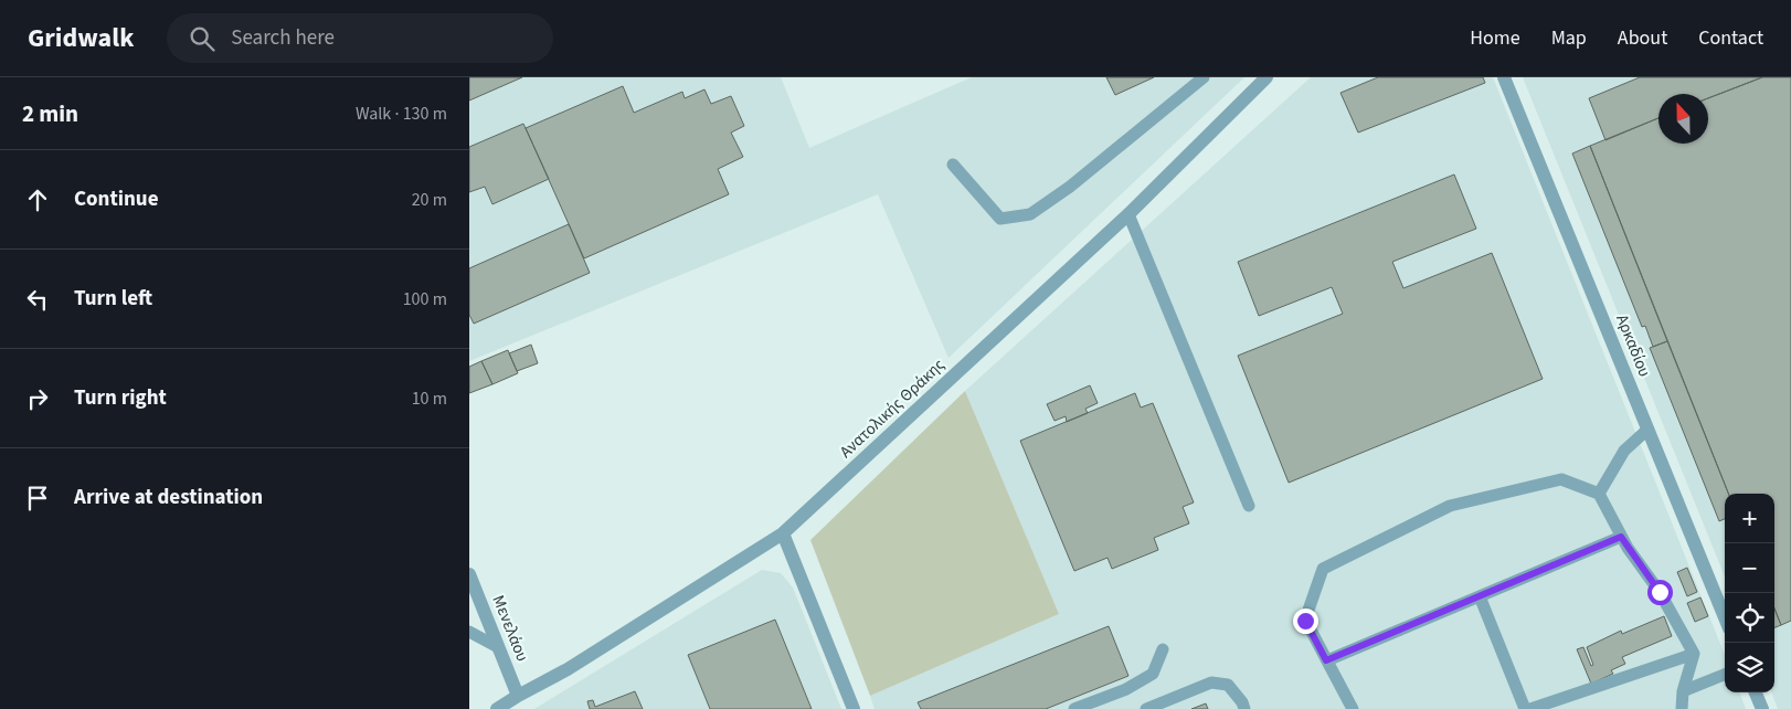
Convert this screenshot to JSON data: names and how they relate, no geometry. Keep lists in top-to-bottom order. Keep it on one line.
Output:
{"streets":{"street":["Αρκαδίου","Ανατολικής Θράκης","Μενελάου"]},"crossings":[["Ανατολικής Θράκης","Μενελάου"]],"north":"top","page":{"header":"Gridwalk","search":"Search here","nav":["Home","Map","About","Contact"],"heading":["2 min","Walk · 130 m"],"list":[["Continue","20 m"],["Turn left","100 m"],["Turn right","10 m"],"Arrive at destination"],"map_buttons":["+","−"]}}
